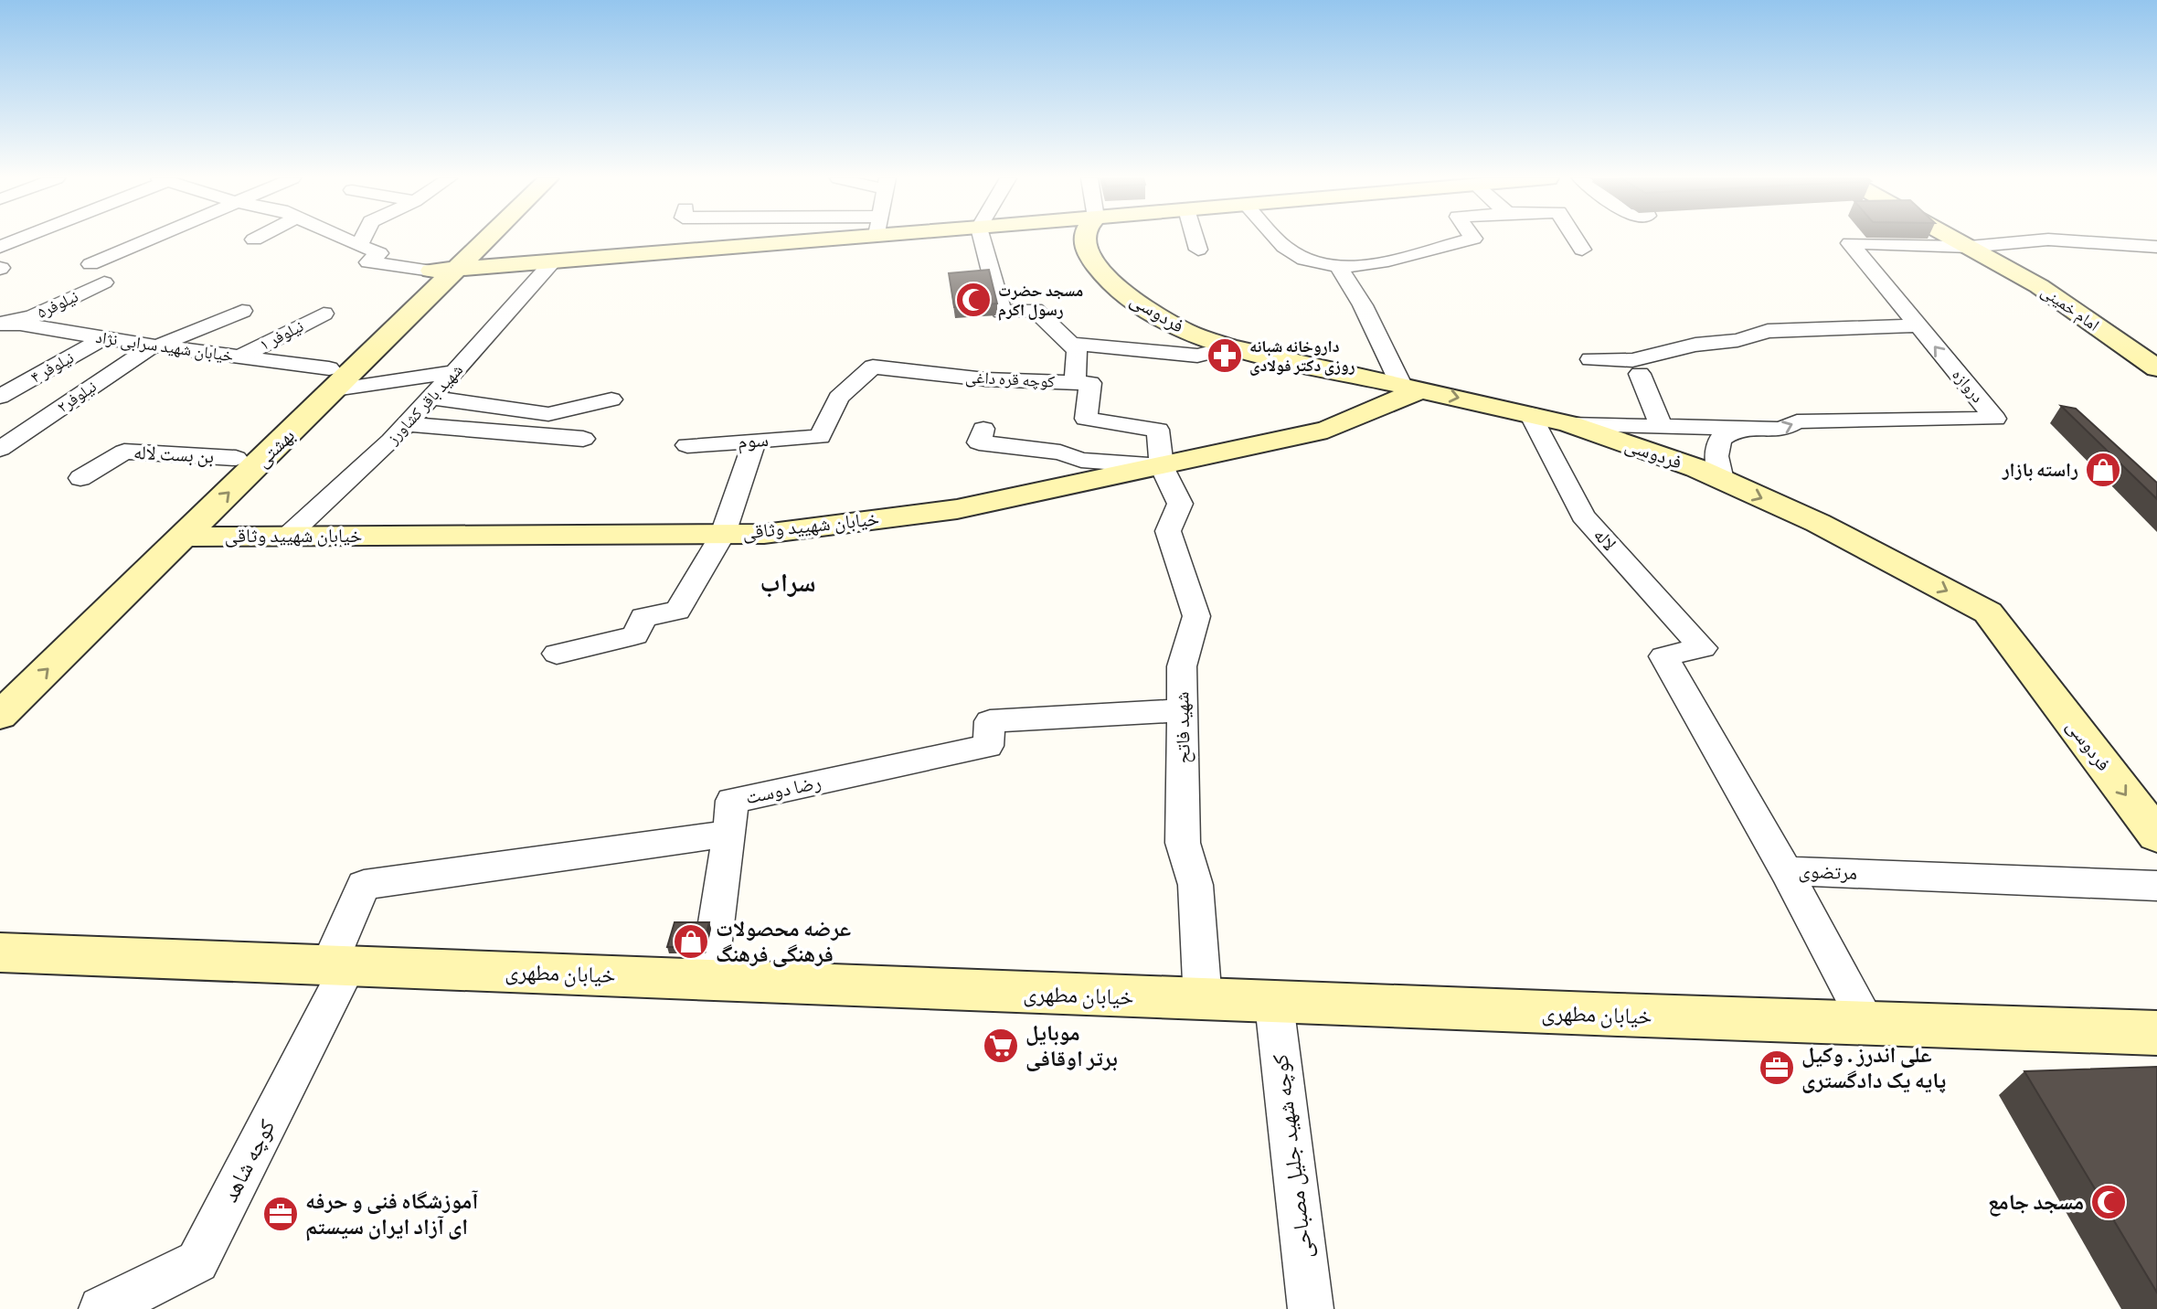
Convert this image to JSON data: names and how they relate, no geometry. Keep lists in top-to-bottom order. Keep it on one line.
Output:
{"streets":{"street":["نیلوفر۵","امام خمینی","فردوسی","نیلوفر ۱","خیابان شهید سرابی نژاد","نیلوفر ۴","کوچه قره داغی","دروازه","نیلوفر۲","شهید باقر کشاورز","سوم","بهشتی","بن بست لاله","خیابان شهیید وثاقی","لاله","شهید فاتح","رضا دوست","مرتضوی","خیابان مطهری","کوچه شهید جلیل مصباحی","کوچه شاهد"]},"crossings":[["نیلوفر۵","خیابان شهید سرابی نژاد"],["امام خمینی","دروازه"],["فردوسی","دروازه"],["فردوسی","خیابان شهیید وثاقی"],["فردوسی","لاله"],["نیلوفر ۱","خیابان شهید سرابی نژاد"],["خیابان شهید سرابی نژاد","نیلوفر ۴"],["خیابان شهید سرابی نژاد","نیلوفر۲"],["خیابان شهید سرابی نژاد","شهید باقر کشاورز"],["خیابان شهید سرابی نژاد","بهشتی"],["کوچه قره داغی","سوم"],["کوچه قره داغی","خیابان شهیید وثاقی"],["کوچه قره داغی","شهید فاتح"],["شهید باقر کشاورز","خیابان شهیید وثاقی"],["بهشتی","بن بست لاله"],["بهشتی","خیابان شهیید وثاقی"],["خیابان شهیید وثاقی","شهید فاتح"],["لاله","مرتضوی"],["شهید فاتح","رضا دوست"],["شهید فاتح","خیابان مطهری"],["خیابان مطهری","کوچه شهید جلیل مصباحی"],["خیابان مطهری","کوچه شاهد"]],"one_way":["فردوسی"],"districts":["سراب"],"places":{"mosque":["مسجد حضرت رسول اکرم","مسجد جامع"],"pharmacy":["داروخانه شبانه روزی دکتر فولادی"],"shop":["راسته بازار","عرضه محصولات فرهنگی فرهنگ"],"supermarket":["موبایل برتر اوقافی"],"office":["علی اندرز . وکیل پایه یک دادگستری","آموزشگاه فنی و حرفه ای آزاد ایران سیستم"]}}
